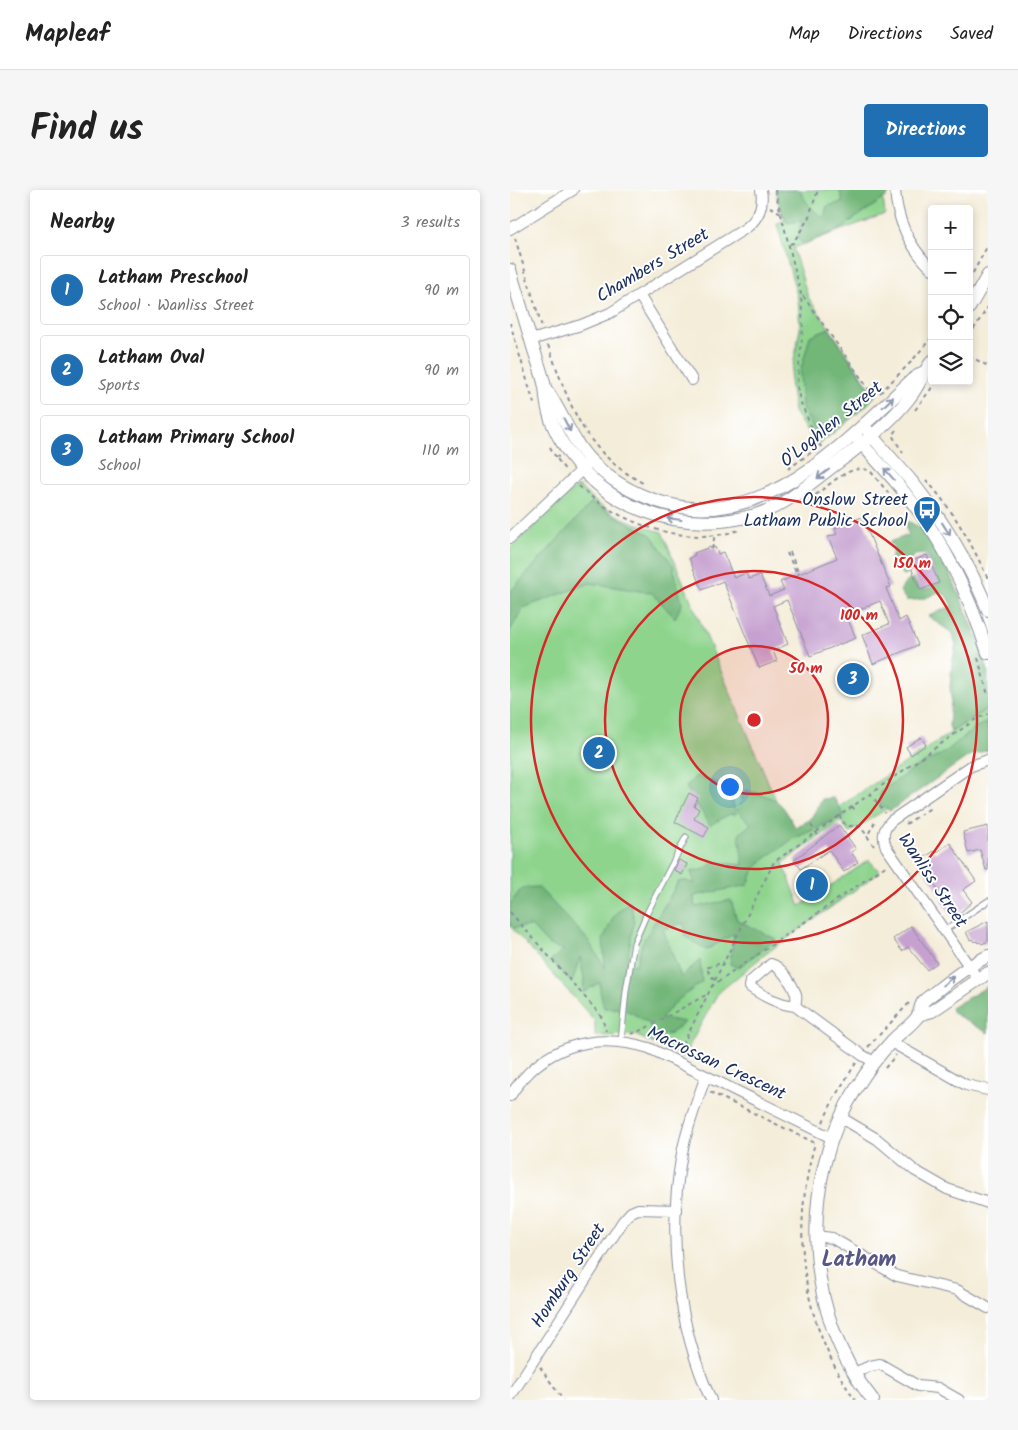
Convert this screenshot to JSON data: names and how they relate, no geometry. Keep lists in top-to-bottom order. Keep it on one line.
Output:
{"streets":{"street":["Chambers Street","O'Loghlen Street","Wanliss Street","Macrossan Crescent","Homburg Street"]},"crossings":[["Chambers Street","O'Loghlen Street"]],"districts":["Latham"],"places":{"bus stop":["Onslow Street Latham Public School"]},"page":{"header":"Mapleaf","nav":["Map","Directions","Saved"],"title":"Find us","buttons":"Directions","heading":["Nearby","3 results"],"map_buttons":["+","−"],"list":[{"mark":"1","name":"Latham Preschool","note":"School · Wanliss Street","value":"90 m"},{"mark":"2","name":"Latham Oval","note":"Sports","value":"90 m"},{"mark":"3","name":"Latham Primary School","note":"School","value":"110 m"}],"pins":["3","2","1"]},"rings":["150 m","100 m","50 m"]}
